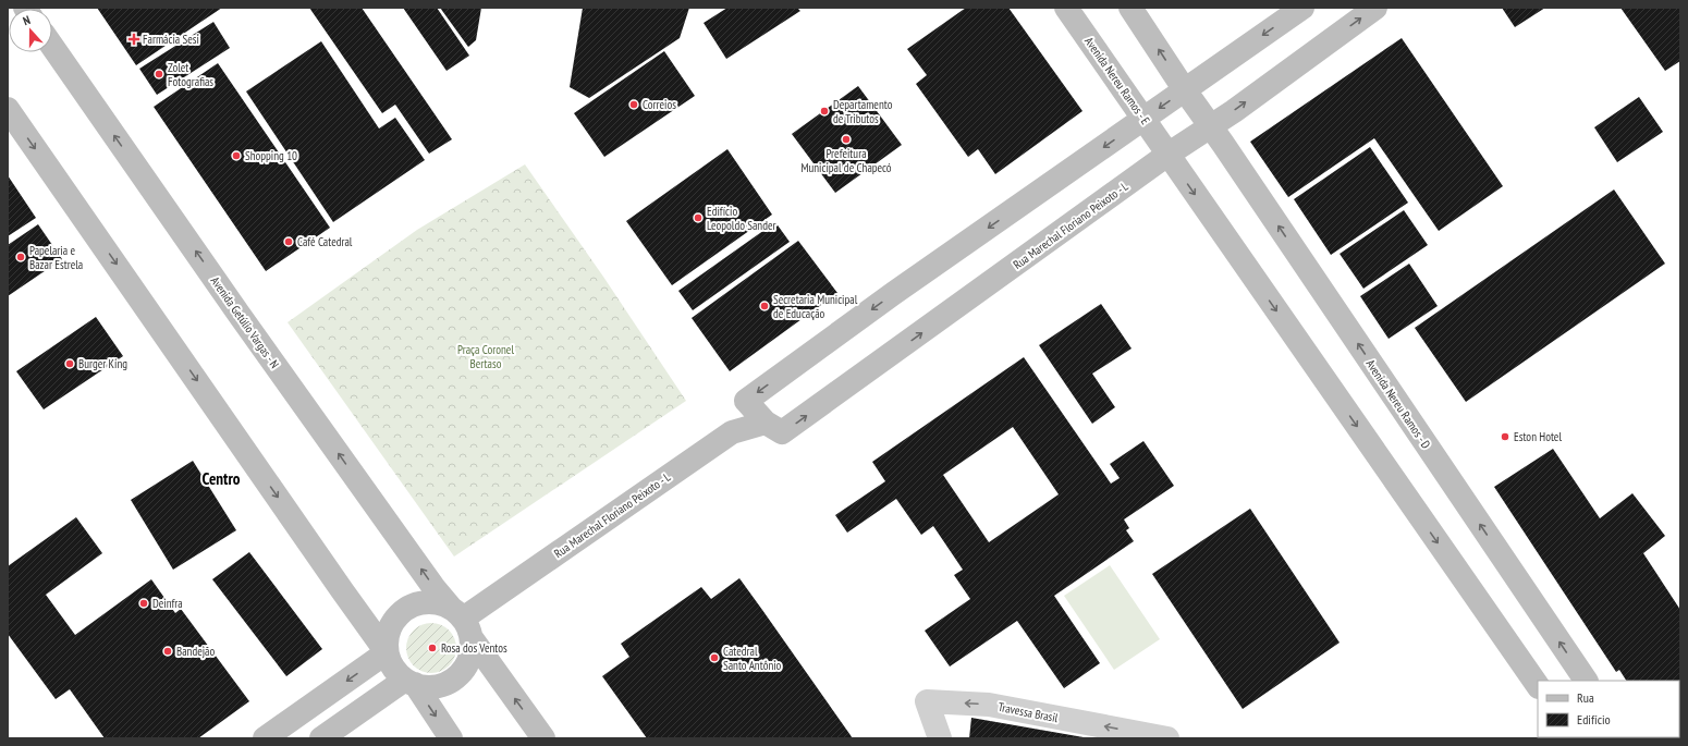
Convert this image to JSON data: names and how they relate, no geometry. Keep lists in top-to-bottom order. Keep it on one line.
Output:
{"streets":{"street":["Avenida Nereu Ramos - E","Rua Marechal Floriano Peixoto - L","Avenida Getúlio Vargas - N","Avenida Nereu Ramos - D","Travessa Brasil"]},"crossings":[["Avenida Nereu Ramos - E","Rua Marechal Floriano Peixoto - L"],["Rua Marechal Floriano Peixoto - L","Avenida Getúlio Vargas - N"],["Rua Marechal Floriano Peixoto - L","Avenida Nereu Ramos - D"]],"one_way":["Travessa Brasil"],"districts":["Centro"],"parks":["Praça Coronel Bertaso"],"places":{"health":["Farmácia Sesi"],"other":["Zolet Fotografias","Correios","Departamento de Tributos","Prefeitura Municipal de Chapecó","Shopping 10","Edifício Leopoldo Sander","Café Catedral","Papelaria e Bazar Estrela","Secretaria Municipal de Educação","Burger King","Eston Hotel","Deinfra","Rosa dos Ventos","Bandejão","Catedral Santo Antônio"]},"legend":["Rua","Edifício"],"north":"top"}
